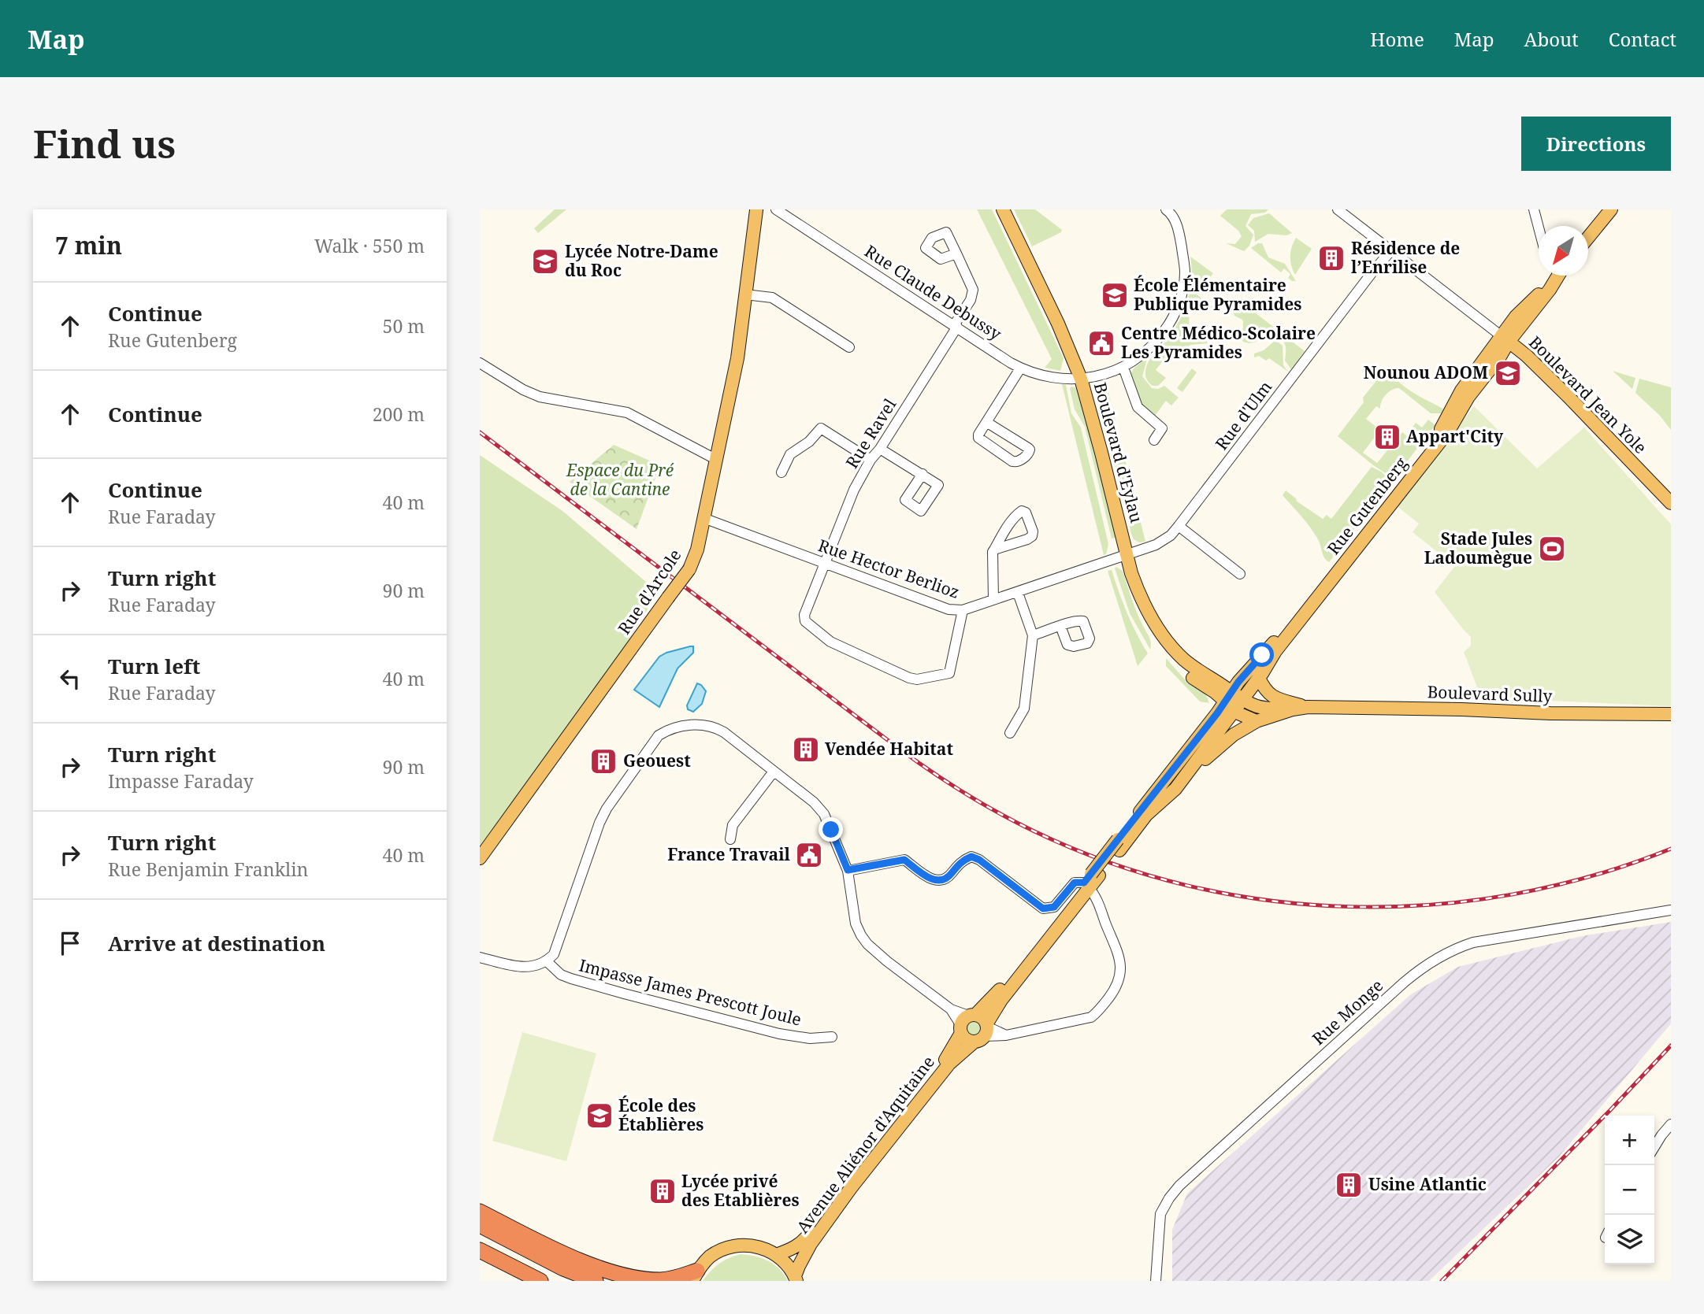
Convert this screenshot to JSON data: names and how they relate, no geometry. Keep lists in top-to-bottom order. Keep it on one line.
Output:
{"streets":{"main road":["Boulevard Jean Yole","Boulevard d'Eylau","Rue Gutenberg","Rue d'Arcole","Boulevard Sully","Avenue Aliénor d'Aquitaine"],"street":["Rue Claude Debussy","Rue d'Ulm","Rue Ravel","Rue Hector Berlioz","Impasse James Prescott Joule","Rue Monge"]},"crossings":[["Rue Claude Debussy","Rue Ravel"],["Rue Claude Debussy","Boulevard d'Eylau"],["Boulevard Jean Yole","Rue Gutenberg"],["Rue d'Ulm","Boulevard d'Eylau"],["Rue d'Ulm","Rue Hector Berlioz"],["Rue Ravel","Rue Hector Berlioz"],["Boulevard d'Eylau","Rue Gutenberg"],["Boulevard d'Eylau","Rue Hector Berlioz"],["Boulevard d'Eylau","Boulevard Sully"],["Boulevard d'Eylau","Avenue Aliénor d'Aquitaine"],["Rue Gutenberg","Boulevard Sully"],["Rue Gutenberg","Avenue Aliénor d'Aquitaine"],["Rue Hector Berlioz","Rue d'Arcole"],["Boulevard Sully","Avenue Aliénor d'Aquitaine"]],"parks":["Espace du Pré de la Cantine"],"places":{"building":["Résidence de l’Enrilise","Appart'City","Vendée Habitat","Geouest","Usine Atlantic","Lycée privé des Etablières"],"school or university":["Lycée Notre-Dame du Roc","École Élémentaire Publique Pyramides","Nounou ADOM","École des Établières"],"public building":["Centre Médico-Scolaire Les Pyramides","France Travail"],"sports":["Stade Jules Ladoumègue"]},"north":"bottom left","page":{"header":"Map","nav":["Home","Map","About","Contact"],"buttons":"Directions","title":"Find us","heading":["7 min","Walk · 550 m"],"list":[["Continue","Rue Gutenberg","50 m"],["Continue","200 m"],["Continue","Rue Faraday","40 m"],["Turn right","Rue Faraday","90 m"],["Turn left","Rue Faraday","40 m"],["Turn right","Impasse Faraday","90 m"],["Turn right","Rue Benjamin Franklin","40 m"],"Arrive at destination"],"map_buttons":["+","−"]}}
